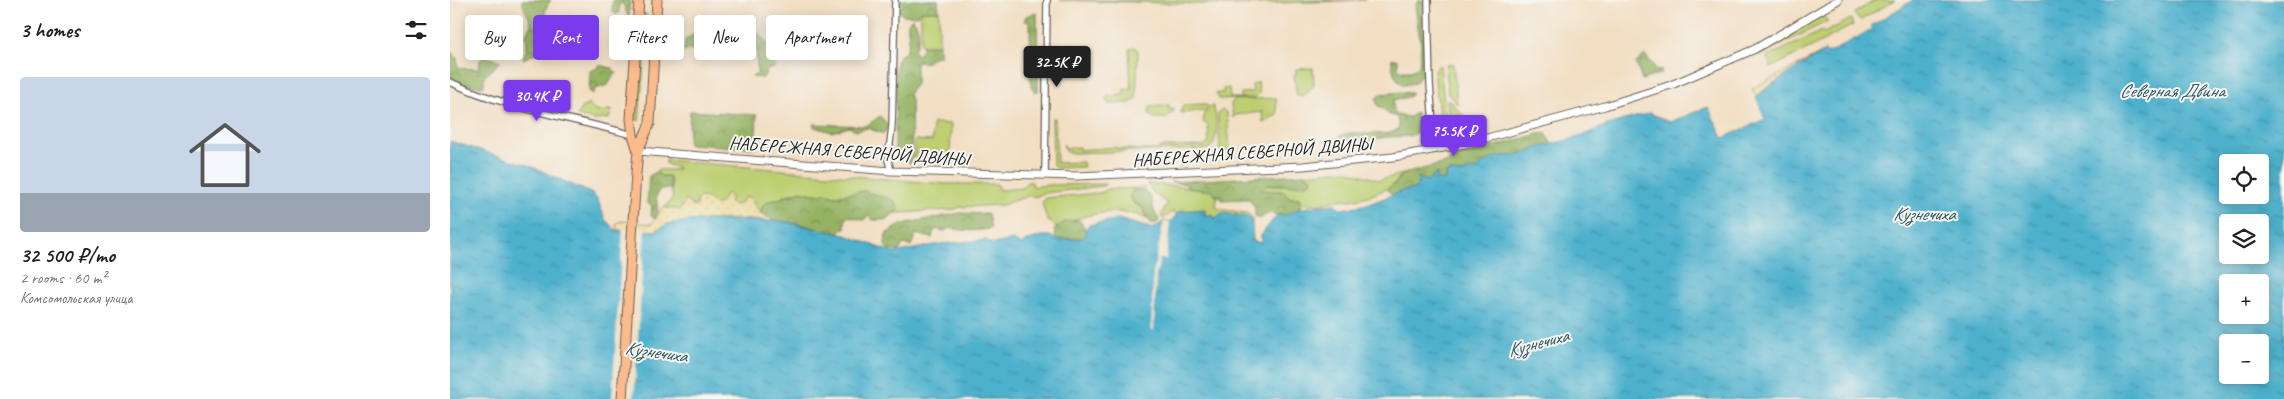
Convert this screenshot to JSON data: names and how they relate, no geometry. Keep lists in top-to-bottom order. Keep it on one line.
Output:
{"streets":{"street":["НАБЕРЕЖНАЯ СЕВЕРНОЙ ДВИНЫ"]},"water":["Северная Двина","Кузнечиха"],"page":{"heading":"3 homes","chip":["Buy","Rent","Filters","New","Apartment"],"price":["32.5K ₽","30.4K ₽","75.5K ₽"],"list":[{"name":"32 500 ₽/mo","note":"2 rooms · 60 m² · Комсомольская улица"}],"map_buttons":["+","−"]}}
